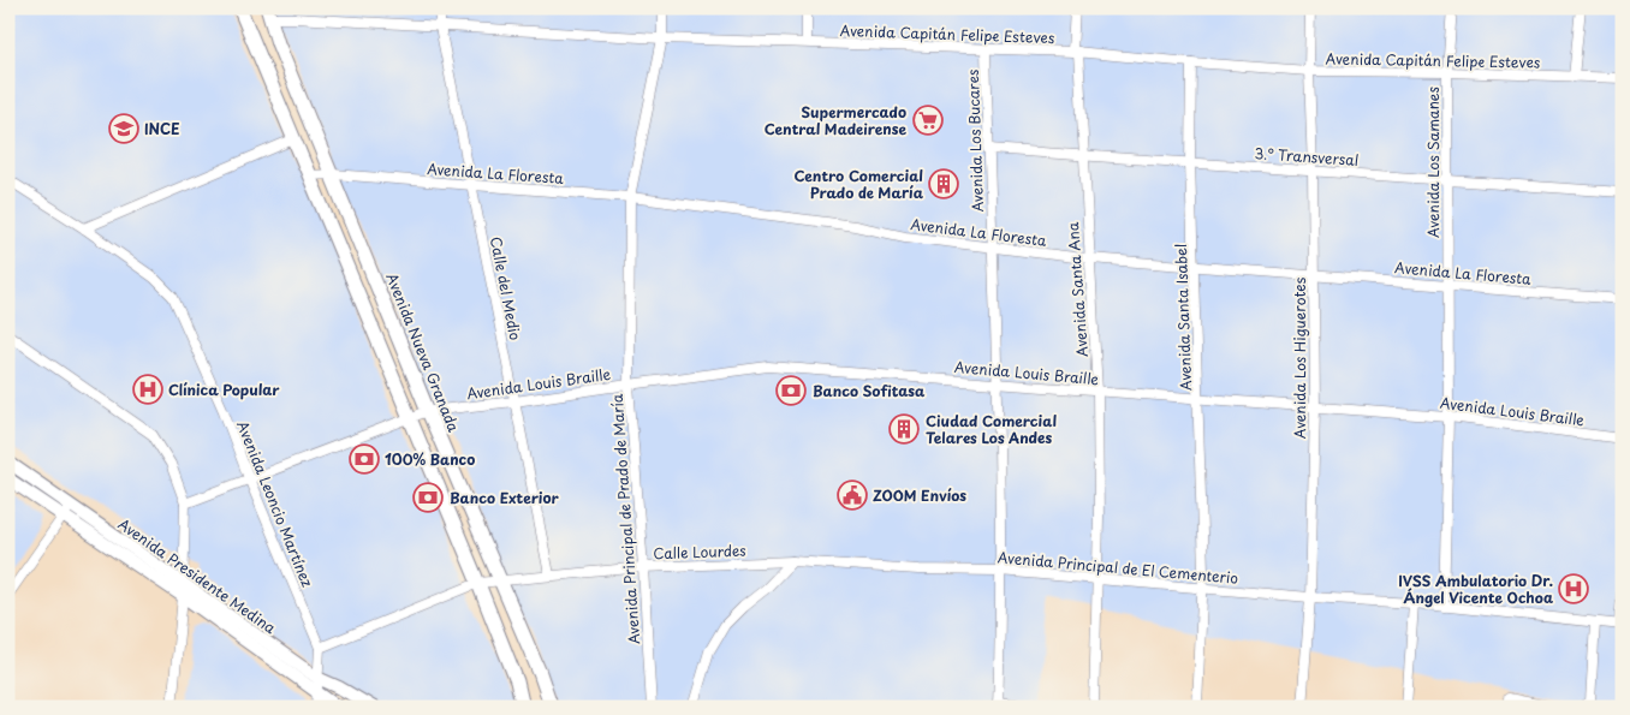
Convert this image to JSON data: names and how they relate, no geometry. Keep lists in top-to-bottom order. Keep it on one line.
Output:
{"streets":{"main road":["Avenida Nueva Granada"],"street":["Avenida Capitán Felipe Esteves","Avenida Los Bucares","3.° Transversal","Avenida Los Samanes","Avenida La Floresta","Calle del Medio","Avenida Santa Ana","Avenida Santa Isabel","Avenida Los Higuerotes","Avenida Louis Braille","Avenida Leoncio Martínez","Avenida Principal de Prado de María","Calle Lourdes","Avenida Principal de El Cementerio","Avenida Presidente Medina"]},"crossings":[["Avenida Capitán Felipe Esteves","Avenida Los Bucares"],["Avenida Capitán Felipe Esteves","Avenida Los Samanes"],["Avenida Capitán Felipe Esteves","Calle del Medio"],["Avenida Capitán Felipe Esteves","Avenida Santa Ana"],["Avenida Capitán Felipe Esteves","Avenida Santa Isabel"],["Avenida Capitán Felipe Esteves","Avenida Nueva Granada"],["Avenida Capitán Felipe Esteves","Avenida Los Higuerotes"],["Avenida Capitán Felipe Esteves","Avenida Principal de Prado de María"],["Avenida Los Bucares","3.° Transversal"],["Avenida Los Bucares","Avenida La Floresta"],["Avenida Los Bucares","Avenida Louis Braille"],["Avenida Los Bucares","Avenida Principal de El Cementerio"],["3.° Transversal","Avenida Los Samanes"],["3.° Transversal","Avenida Santa Ana"],["3.° Transversal","Avenida Santa Isabel"],["3.° Transversal","Avenida Los Higuerotes"],["Avenida Los Samanes","Avenida La Floresta"],["Avenida Los Samanes","Avenida Louis Braille"],["Avenida Los Samanes","Avenida Principal de El Cementerio"],["Avenida La Floresta","Calle del Medio"],["Avenida La Floresta","Avenida Santa Ana"],["Avenida La Floresta","Avenida Santa Isabel"],["Avenida La Floresta","Avenida Nueva Granada"],["Avenida La Floresta","Avenida Los Higuerotes"],["Avenida La Floresta","Avenida Principal de Prado de María"],["Calle del Medio","Avenida Louis Braille"],["Calle del Medio","Calle Lourdes"],["Avenida Santa Ana","Avenida Louis Braille"],["Avenida Santa Ana","Avenida Principal de El Cementerio"],["Avenida Santa Isabel","Avenida Louis Braille"],["Avenida Santa Isabel","Avenida Principal de El Cementerio"],["Avenida Nueva Granada","Avenida Louis Braille"],["Avenida Nueva Granada","Calle Lourdes"],["Avenida Los Higuerotes","Avenida Louis Braille"],["Avenida Los Higuerotes","Avenida Principal de El Cementerio"],["Avenida Louis Braille","Avenida Principal de Prado de María"],["Avenida Leoncio Martínez","Avenida Presidente Medina"],["Avenida Principal de Prado de María","Calle Lourdes"],["Calle Lourdes","Avenida Principal de El Cementerio"]],"places":{"supermarket":["Supermercado Central Madeirense"],"school or university":["INCE"],"building":["Centro Comercial Prado de María","Ciudad Comercial Telares Los Andes"],"hospital":["Clínica Popular","IVSS Ambulatorio Dr. Ángel Vicente Ochoa"],"bank":["Banco Sofitasa","100% Banco","Banco Exterior"],"public building":["ZOOM Envíos"]}}
